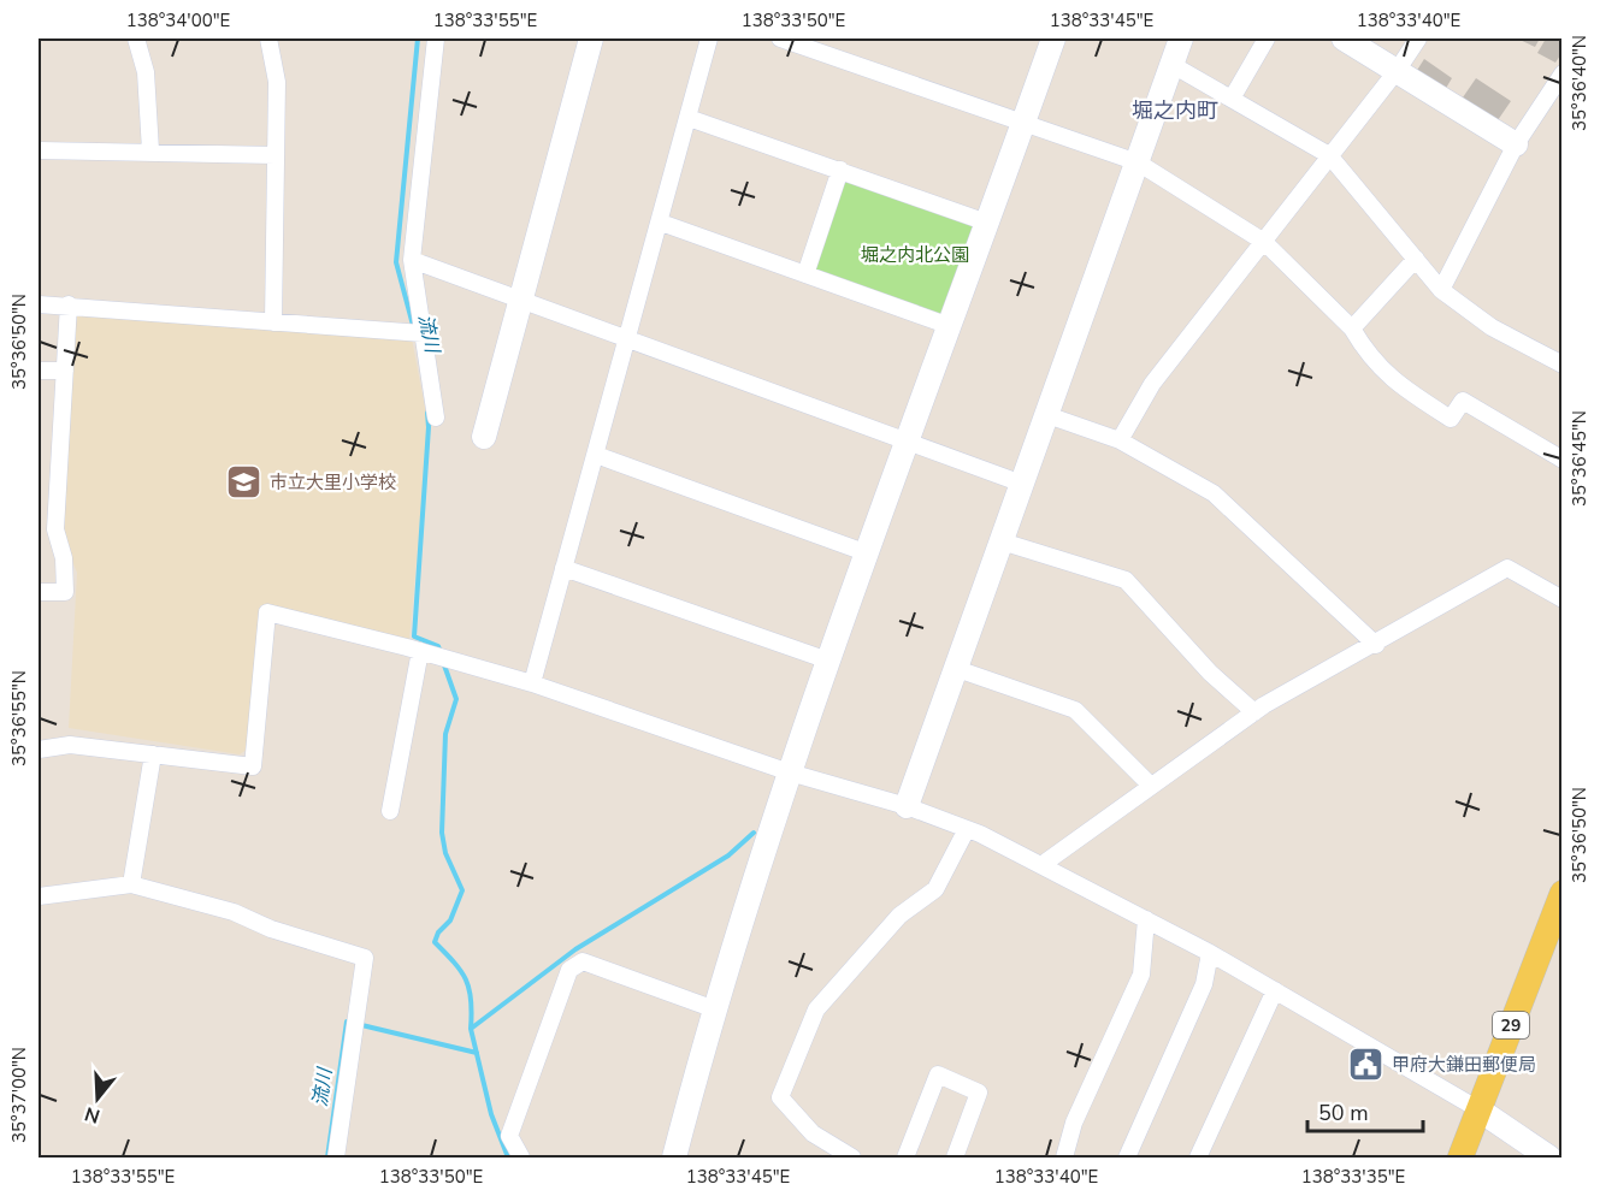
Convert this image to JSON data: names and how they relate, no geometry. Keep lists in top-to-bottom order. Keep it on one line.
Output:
{"streets":{"main road":["29"]},"districts":["堀之内町"],"water":["流川"],"parks":["堀之内北公園"],"places":{"school or university":["市立大里小学校"],"public building":["甲府大鎌田郵便局"]},"scale_bar":"50 m","north":"bottom","coordinates":["138°34'00\"E","138°33'55\"E","138°33'50\"E","138°33'45\"E","138°33'40\"E","35°36'40\"N","35°36'50\"N","35°36'45\"N","35°36'55\"N","35°37'00\"N","138°33'35\"E"]}
